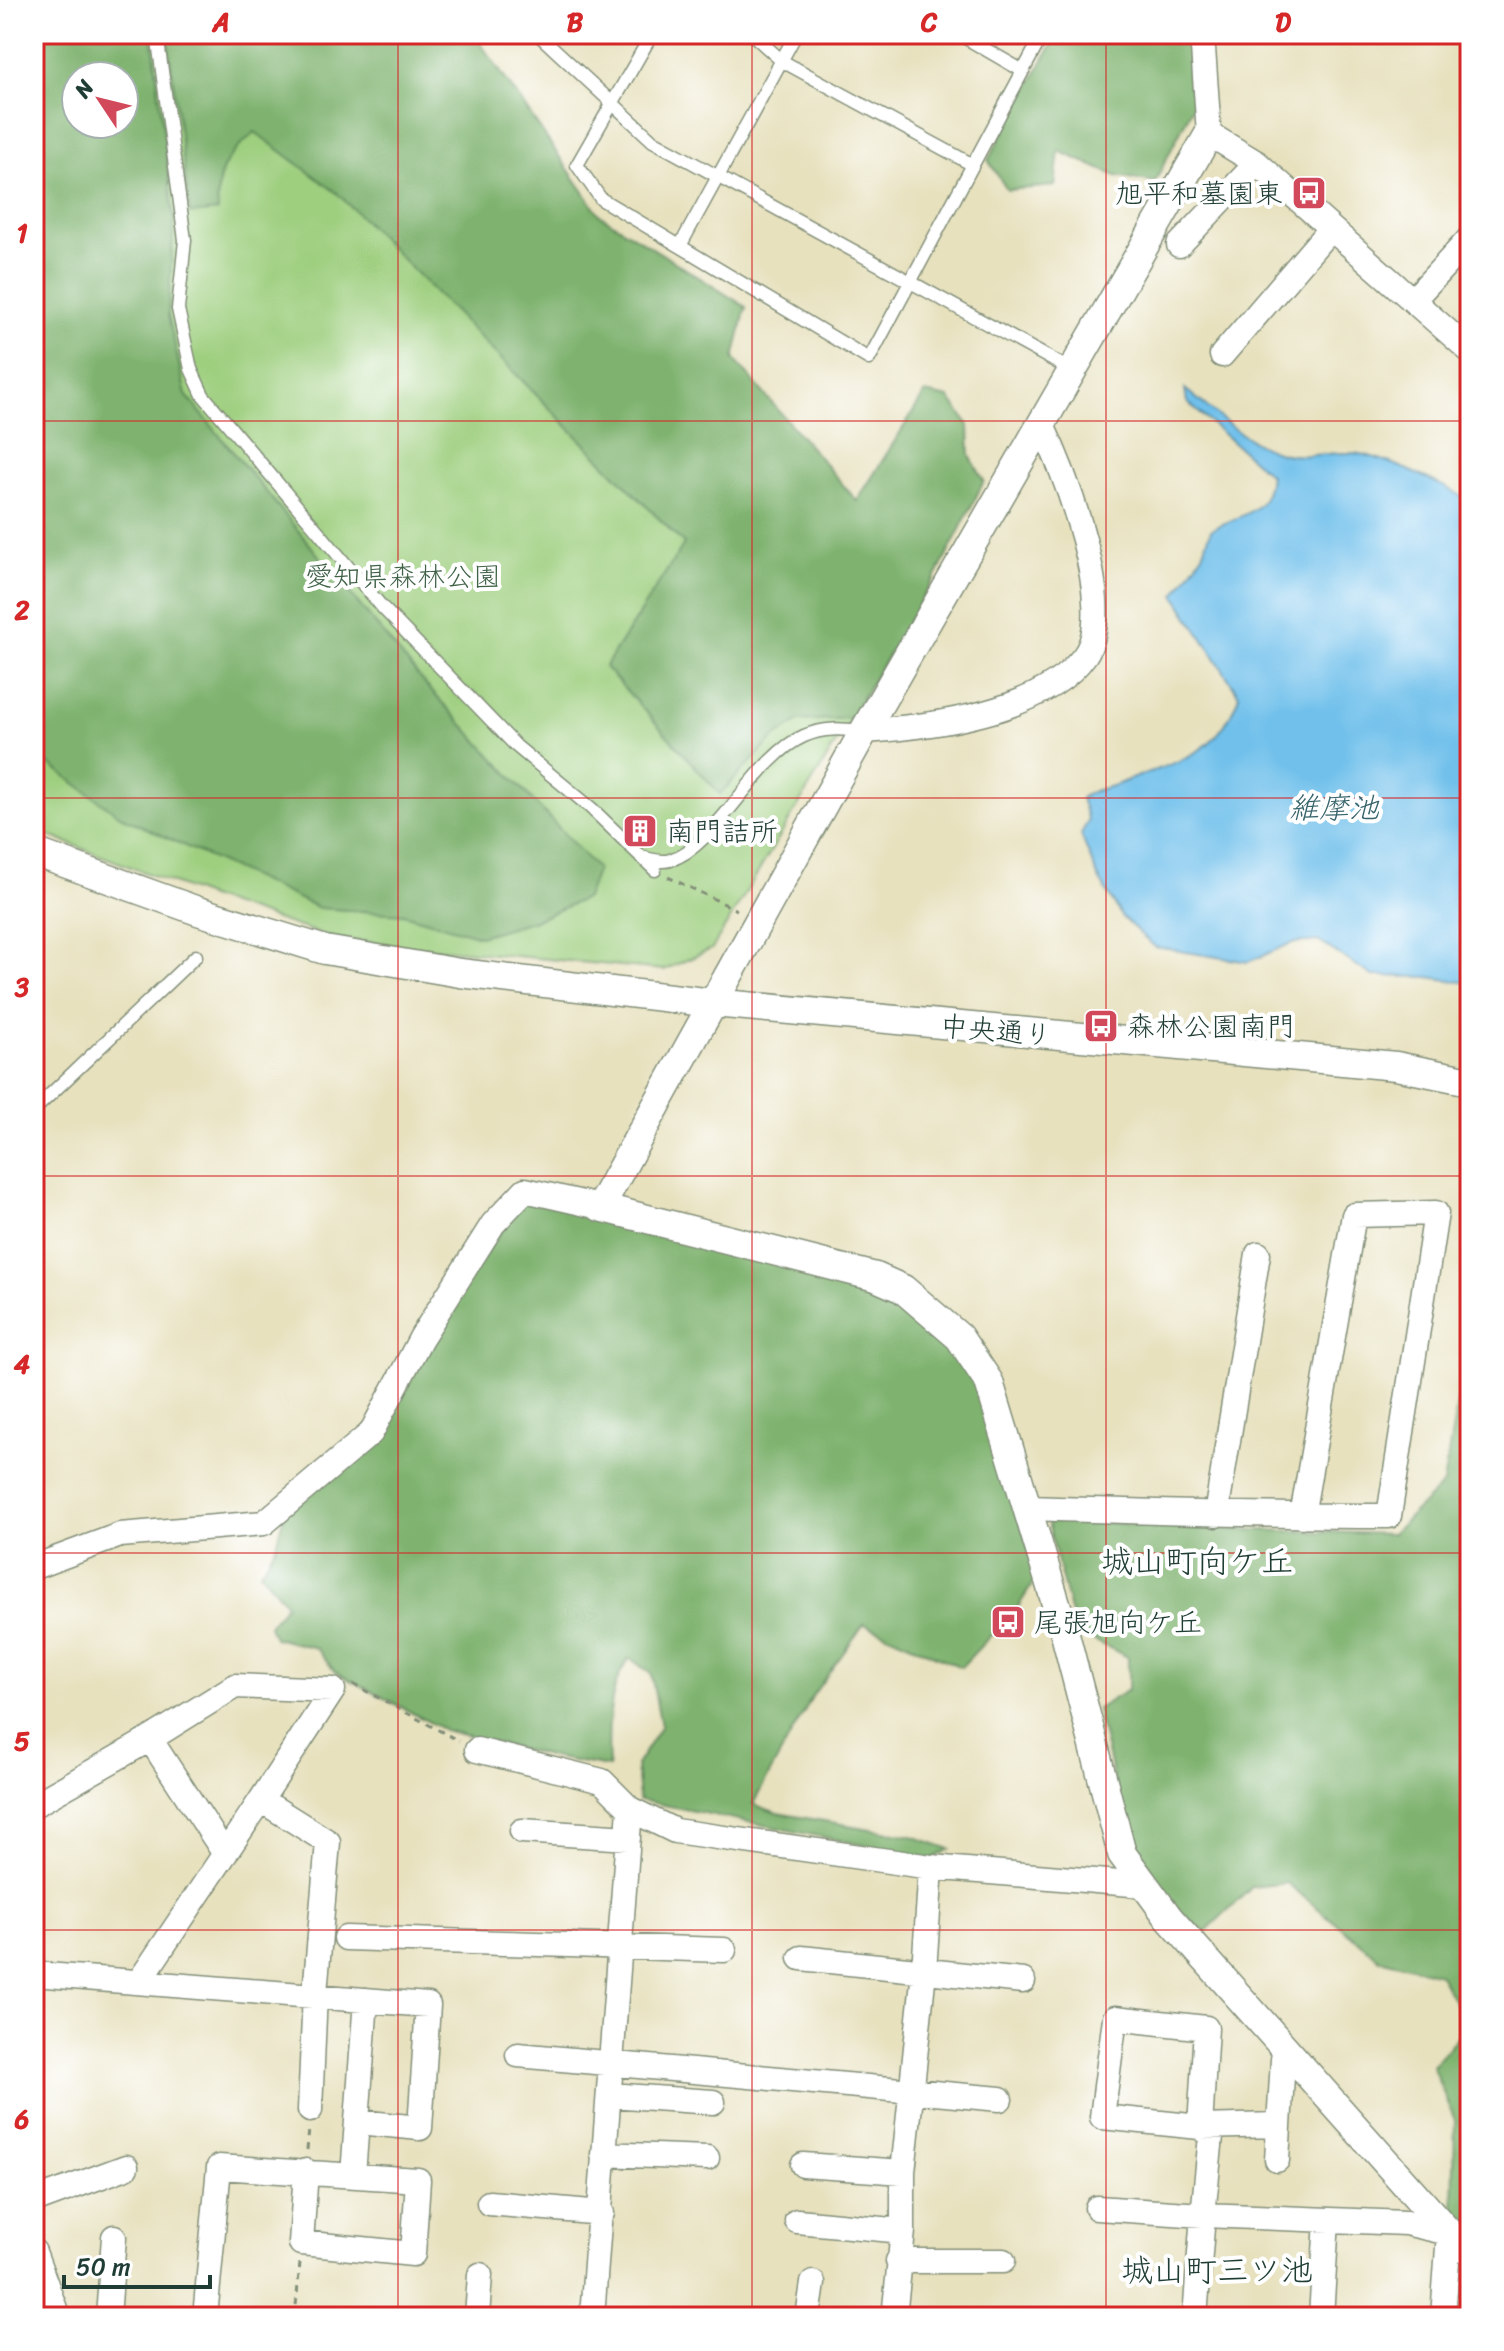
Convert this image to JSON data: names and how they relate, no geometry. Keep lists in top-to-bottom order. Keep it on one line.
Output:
{"streets":{"street":["中央通り"]},"districts":["城山町向ケ丘","城山町三ツ池"],"water":["維摩池"],"parks":["愛知県森林公園"],"places":{"bus stop":["旭平和墓園東","森林公園南門","尾張旭向ケ丘"],"building":["南門詰所"]},"scale_bar":"50 m","north":"top left","grid":{"columns":["A","B","C","D"],"rows":["1","2","3","4","5","6"]}}
